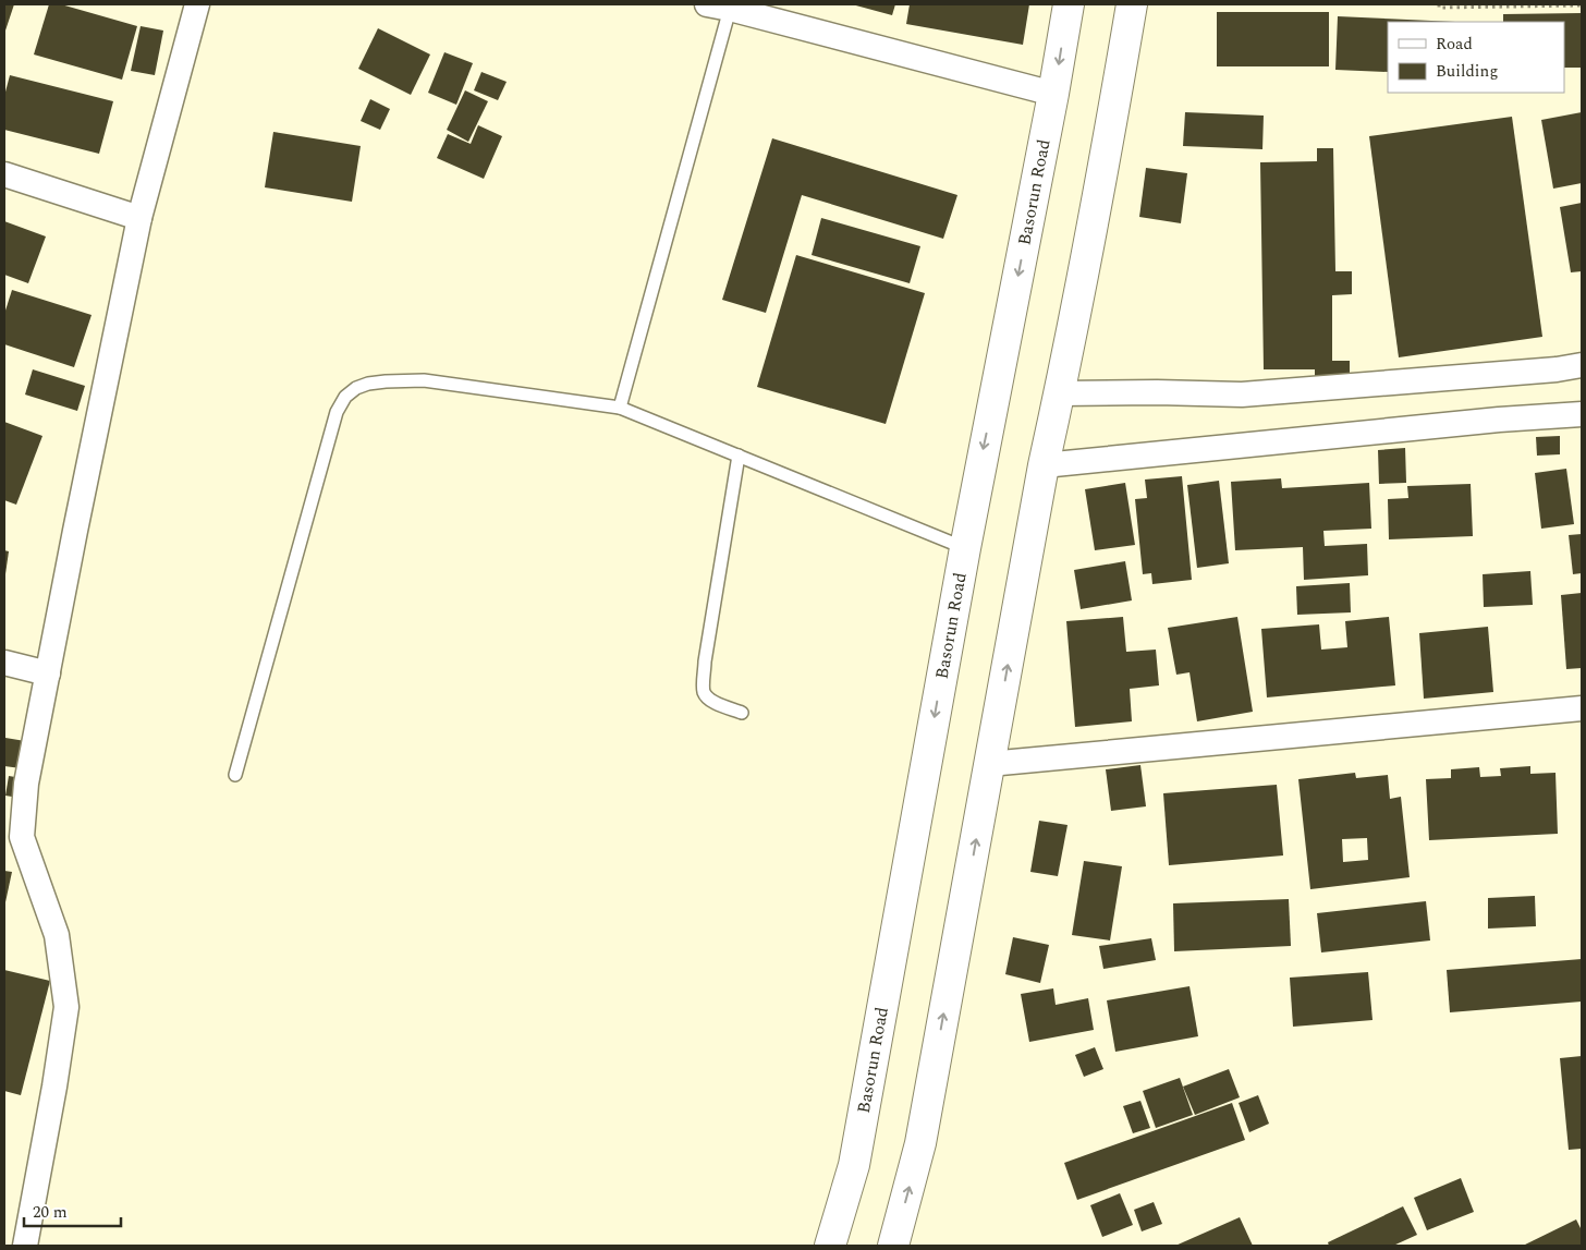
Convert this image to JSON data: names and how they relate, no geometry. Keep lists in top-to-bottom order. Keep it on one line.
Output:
{"streets":{"main road":["Basorun Road"]},"legend":["Road","Building"],"scale_bar":"20 m"}
